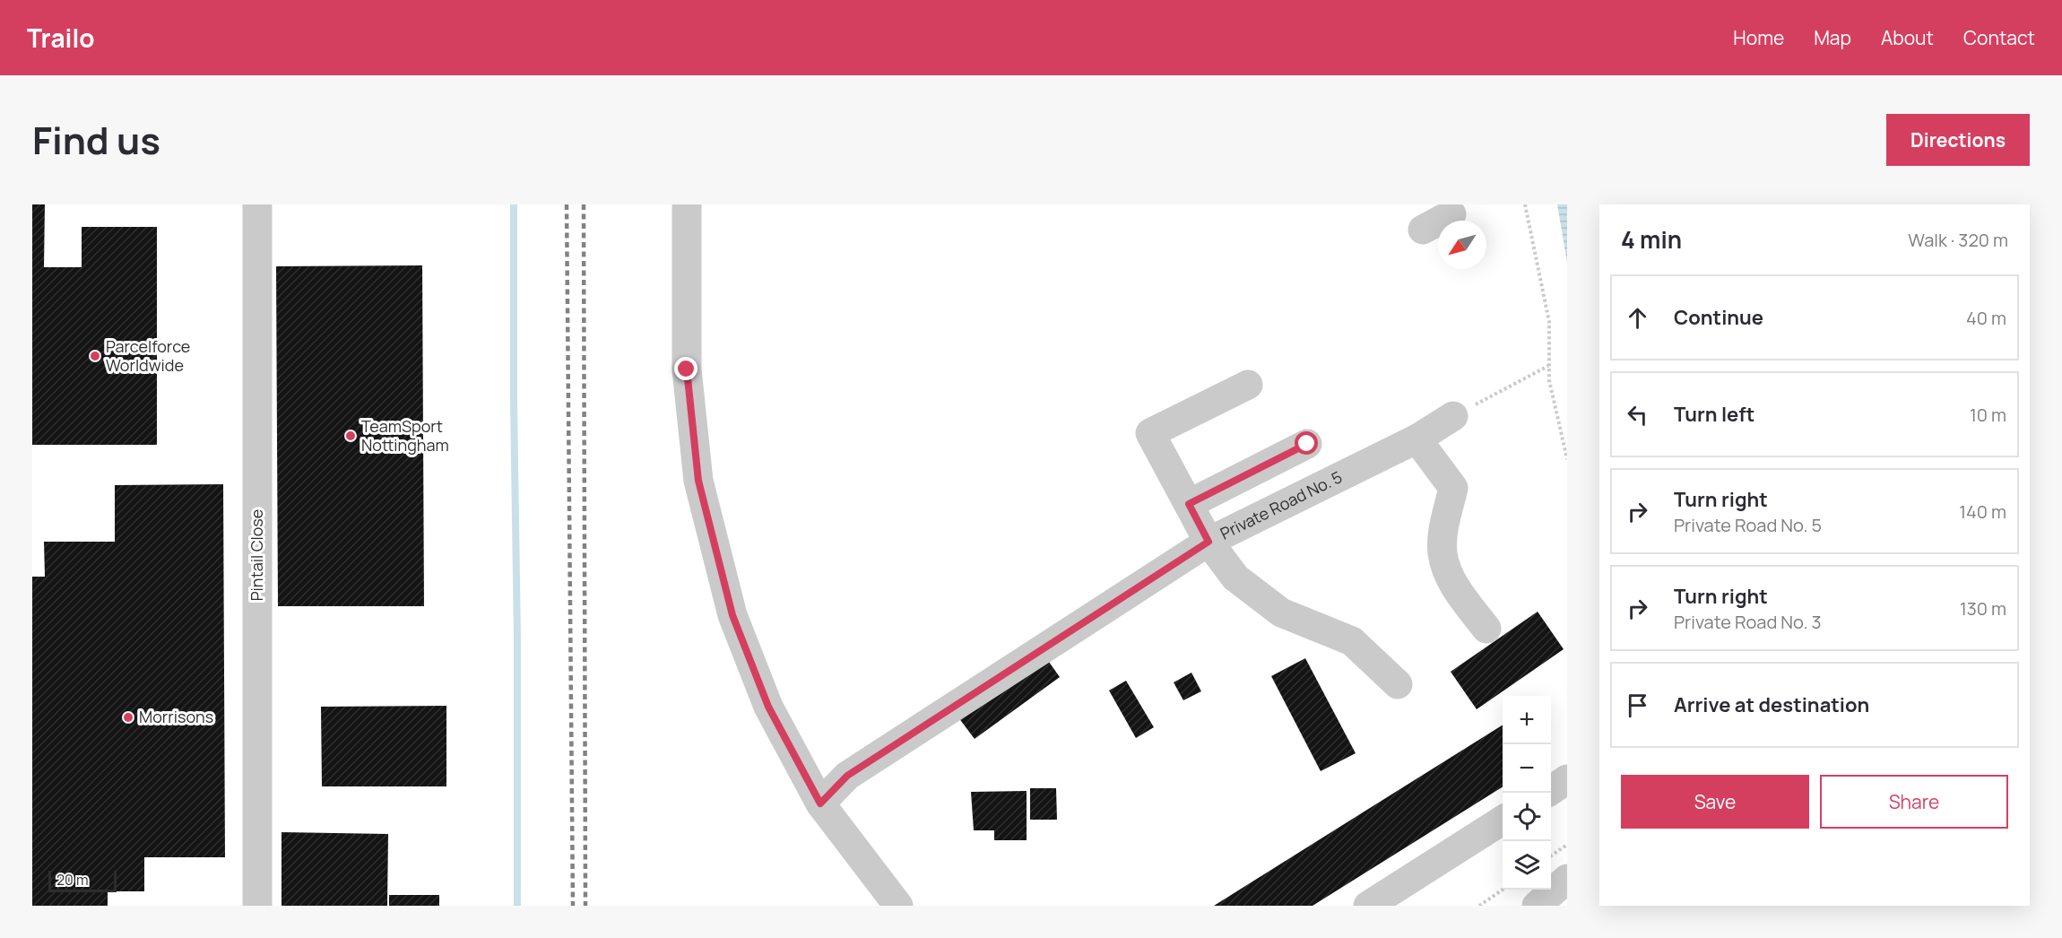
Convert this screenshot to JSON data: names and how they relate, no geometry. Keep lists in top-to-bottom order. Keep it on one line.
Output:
{"streets":{"street":["Private Road No. 5","Pintail Close"]},"places":["Parcelforce Worldwide","TeamSport Nottingham","Morrisons"],"scale_bar":"20 m","north":"bottom left","page":{"header":"Trailo","nav":["Home","Map","About","Contact"],"title":"Find us","buttons":["Directions",["Save","Share"]],"heading":["4 min","Walk · 320 m"],"list":[["Continue","40 m"],["Turn left","10 m"],["Turn right","Private Road No. 5","140 m"],["Turn right","Private Road No. 3","130 m"],"Arrive at destination"],"map_buttons":["+","−"],"scale":"20 m"}}
